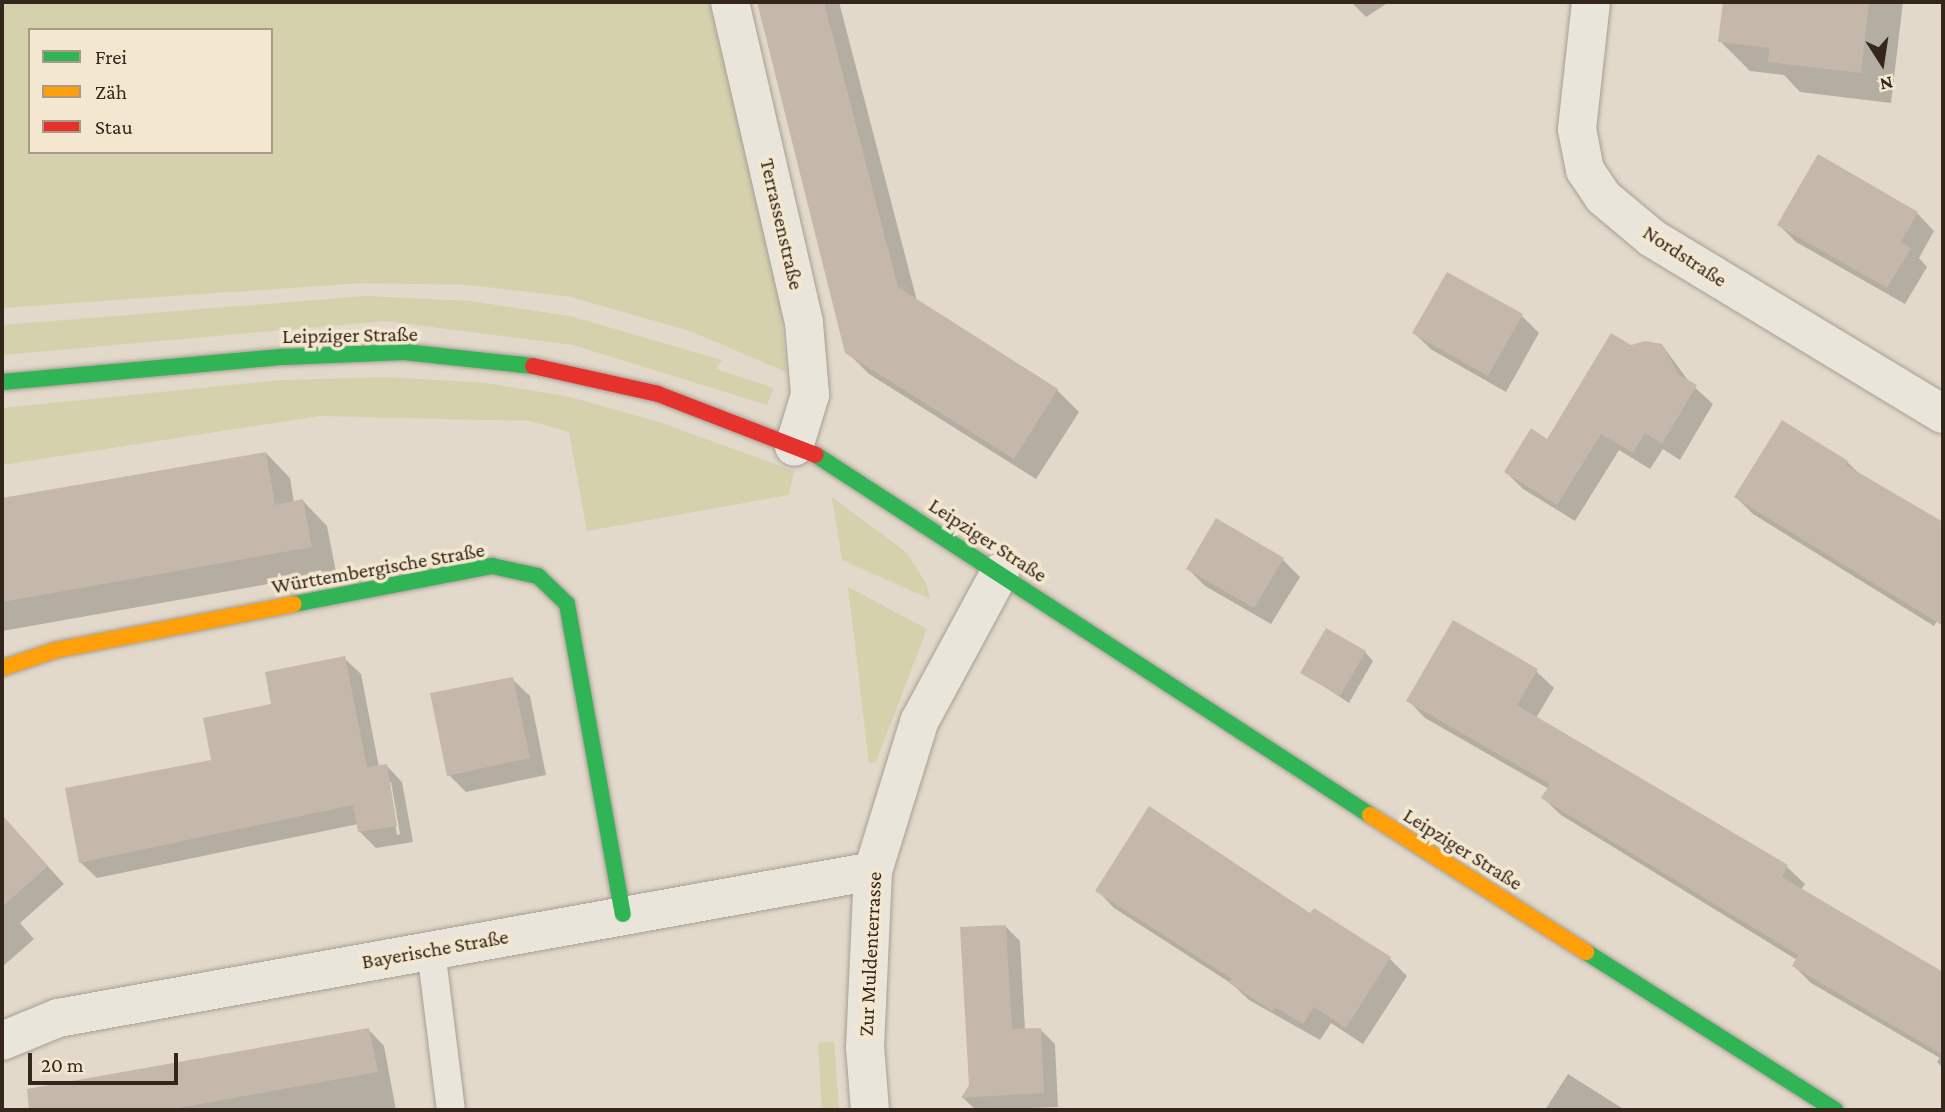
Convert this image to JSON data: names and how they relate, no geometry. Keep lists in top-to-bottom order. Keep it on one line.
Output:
{"streets":{"main road":["Leipziger Straße","Württembergische Straße"],"street":["Terrassenstraße","Nordstraße","Bayerische Straße","Zur Muldenterrasse"]},"crossings":[["Terrassenstraße","Leipziger Straße"],["Leipziger Straße","Zur Muldenterrasse"],["Württembergische Straße","Bayerische Straße"],["Bayerische Straße","Zur Muldenterrasse"]],"legend":["Frei","Zäh","Stau"],"scale_bar":"20 m","north":"bottom"}
